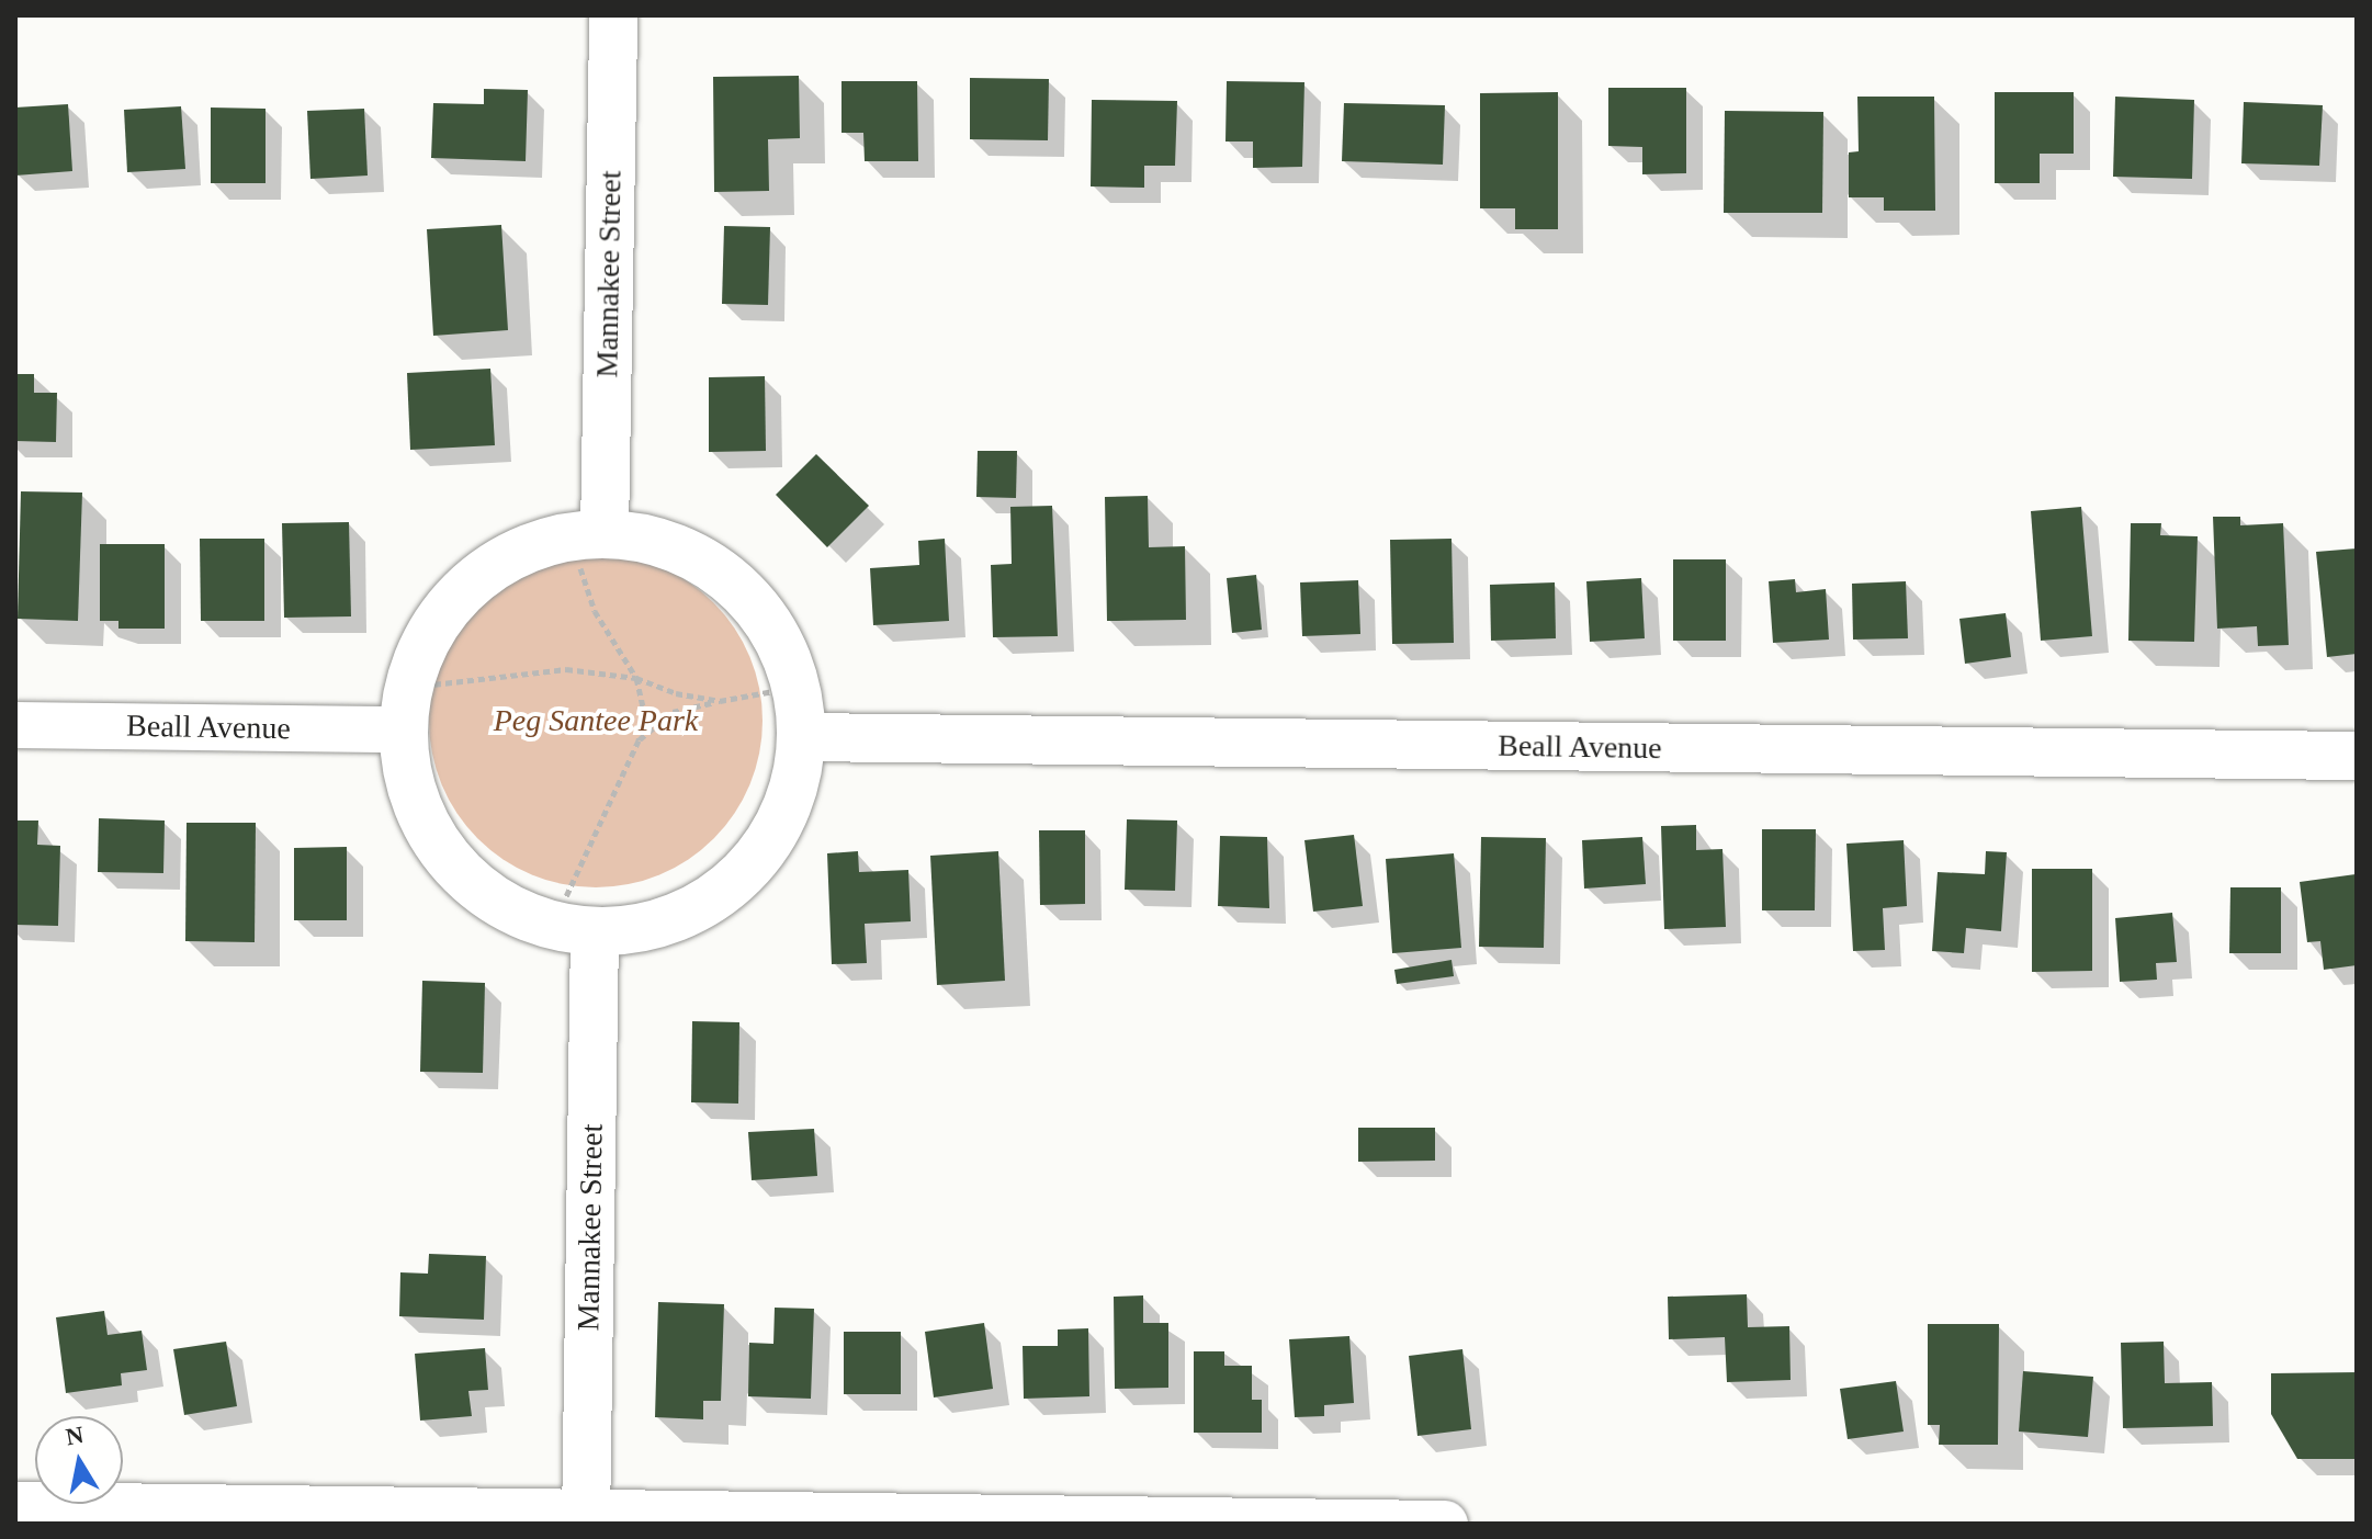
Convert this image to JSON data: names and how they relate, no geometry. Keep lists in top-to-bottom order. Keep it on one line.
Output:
{"streets":{"street":["Mannakee Street","Beall Avenue"]},"parks":["Peg Santee Park"],"north":"top"}
